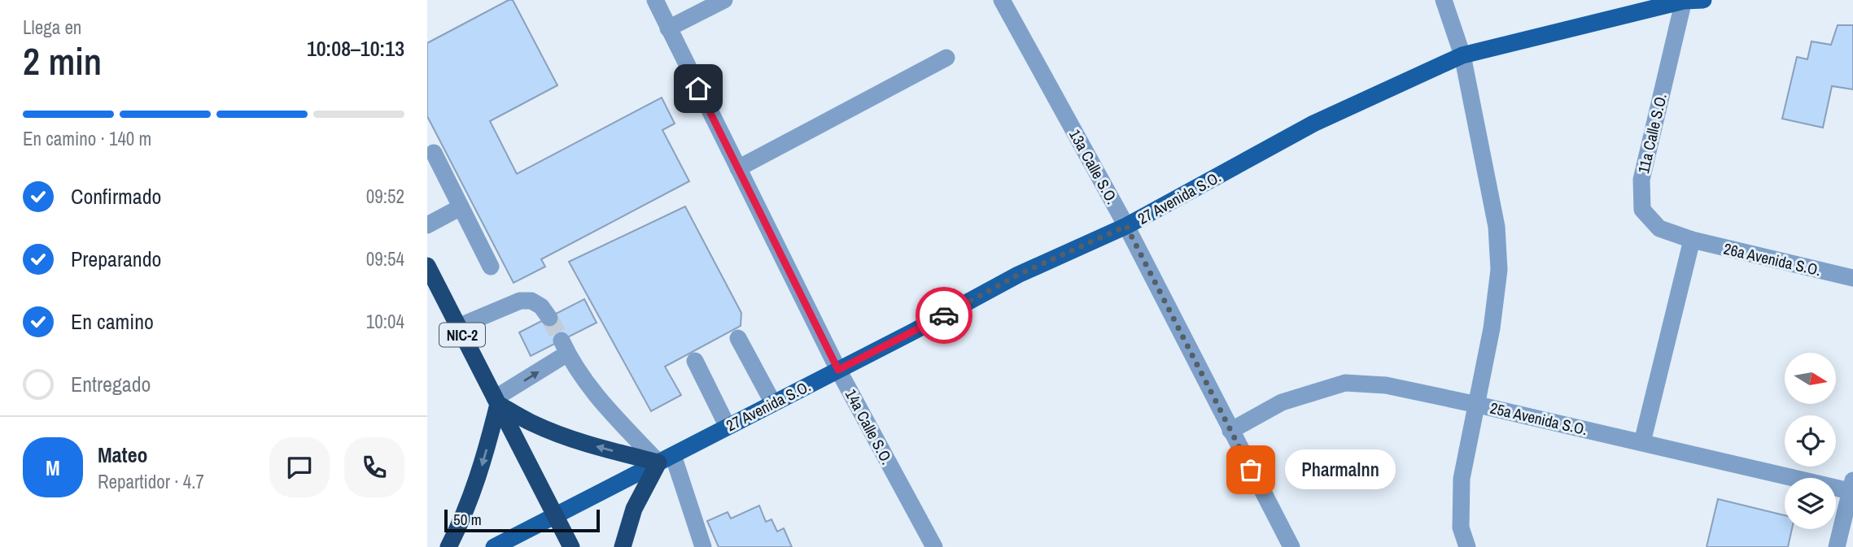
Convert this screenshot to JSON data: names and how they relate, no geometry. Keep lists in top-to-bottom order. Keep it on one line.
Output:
{"streets":{"highway":["NIC-2"],"main road":["27 Avenida S.O."],"street":["11a Calle S.O.","13a Calle S.O.","26a Avenida S.O.","25a Avenida S.O.","14a Calle S.O."]},"crossings":[["11a Calle S.O.","27 Avenida S.O."],["11a Calle S.O.","26a Avenida S.O."],["13a Calle S.O.","27 Avenida S.O."],["13a Calle S.O.","25a Avenida S.O."],["27 Avenida S.O.","NIC-2"],["27 Avenida S.O.","14a Calle S.O."]],"places":["PharmaInn"],"scale_bar":"50 m","north":"right","page":{"heading":["2 min","Llega en","10:08–10:13"],"panel":["Mateo","Repartidor · 4.7"],"bar":"En camino · 140 m","list":[["Confirmado","09:52"],["Preparando","09:54"],["En camino","10:04"],"Entregado"],"round":"M","bubble":"PharmaInn","scale":"50 m"}}
